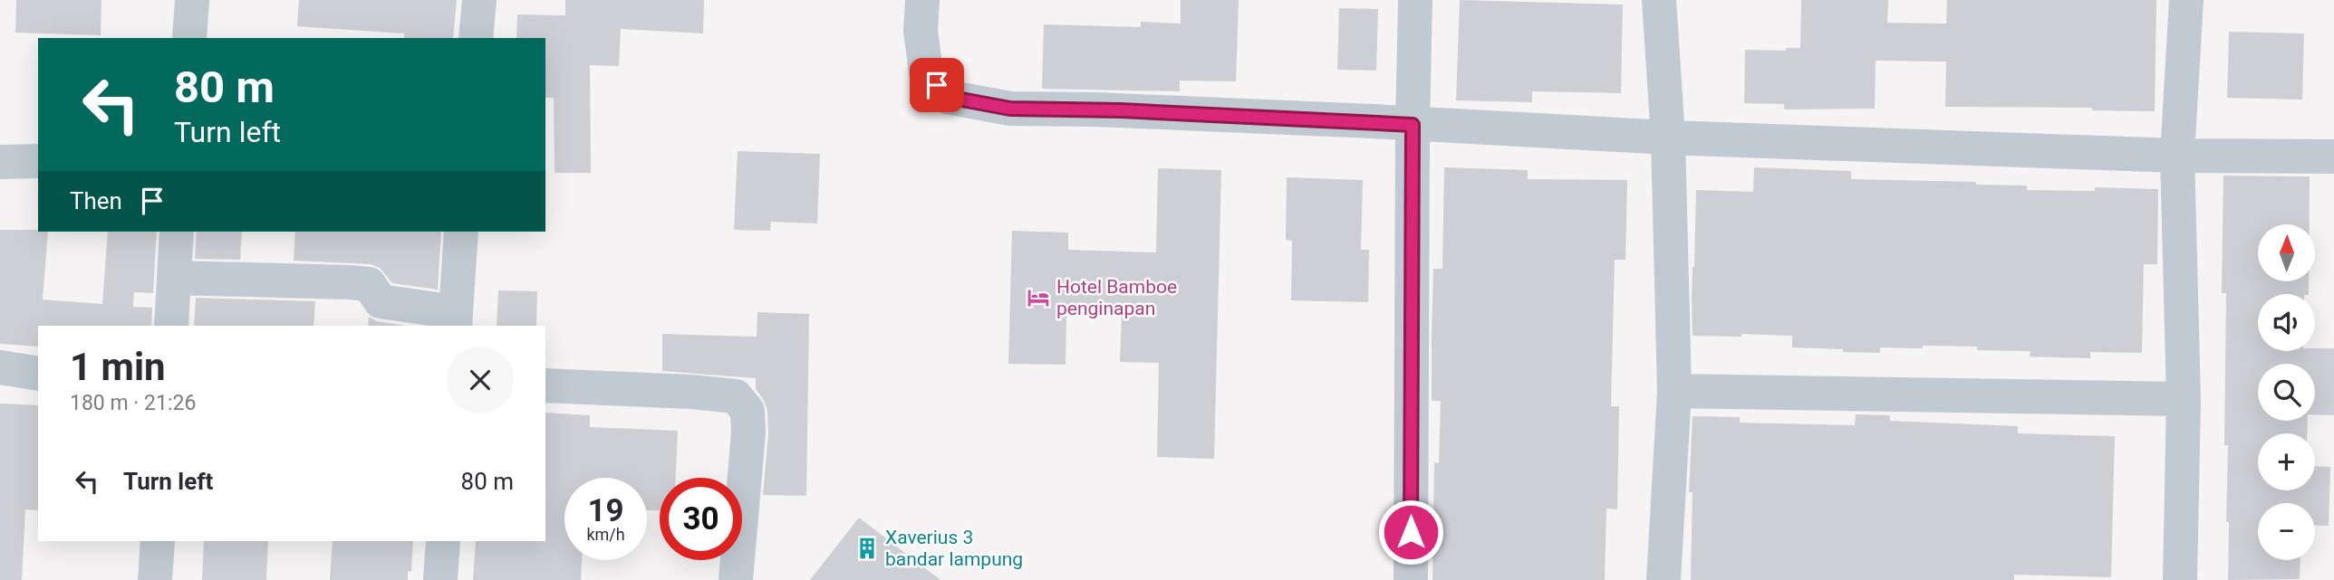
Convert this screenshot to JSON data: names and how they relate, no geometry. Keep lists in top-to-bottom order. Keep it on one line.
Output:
{"places":{"hotel":["Hotel Bamboe penginapan"],"building":["Xaverius 3 bandar lampung"]},"north":"top","page":{"turn":["80 m","Turn left"],"then":"Then","map_buttons":["+","−"],"heading":["1 min","180 m · 21:26"],"list":[{"name":"Turn left","value":"80 m"}],"speed":"19 km/h","limit":"30"}}
